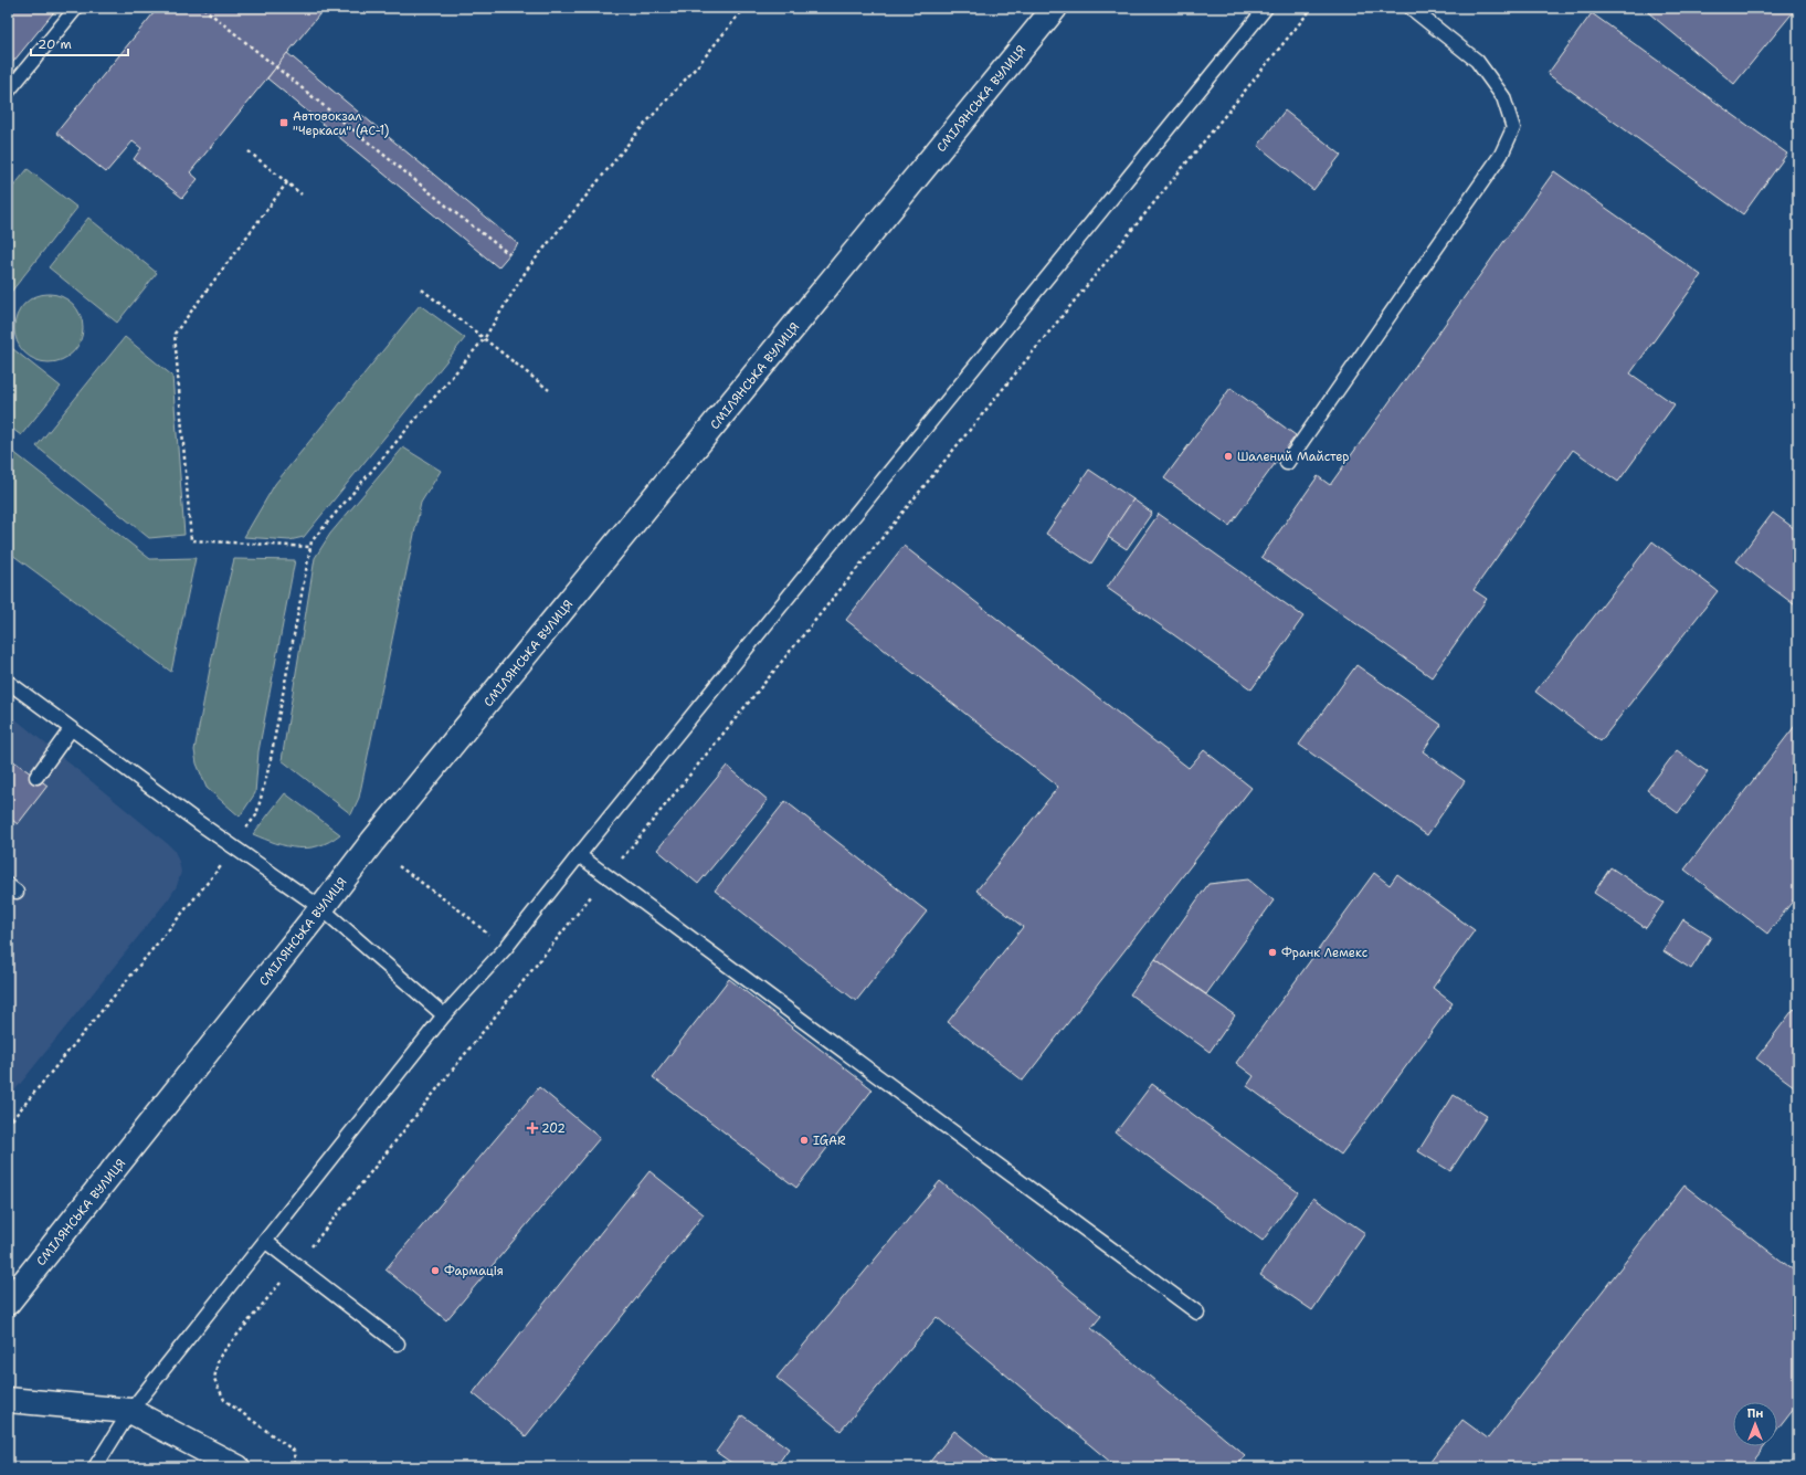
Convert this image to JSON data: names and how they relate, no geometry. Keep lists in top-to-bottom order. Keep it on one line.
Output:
{"streets":{"main road":["СМІЛЯНСЬКА ВУЛИЦЯ"]},"places":{"transit":["Автовокзал \"Черкаси\" (АС-1)"],"other":["Шалений Майстер","Франк Лемекс","IGAR","Фармація"],"health":["202"]},"scale_bar":"20 m","north":"top"}
